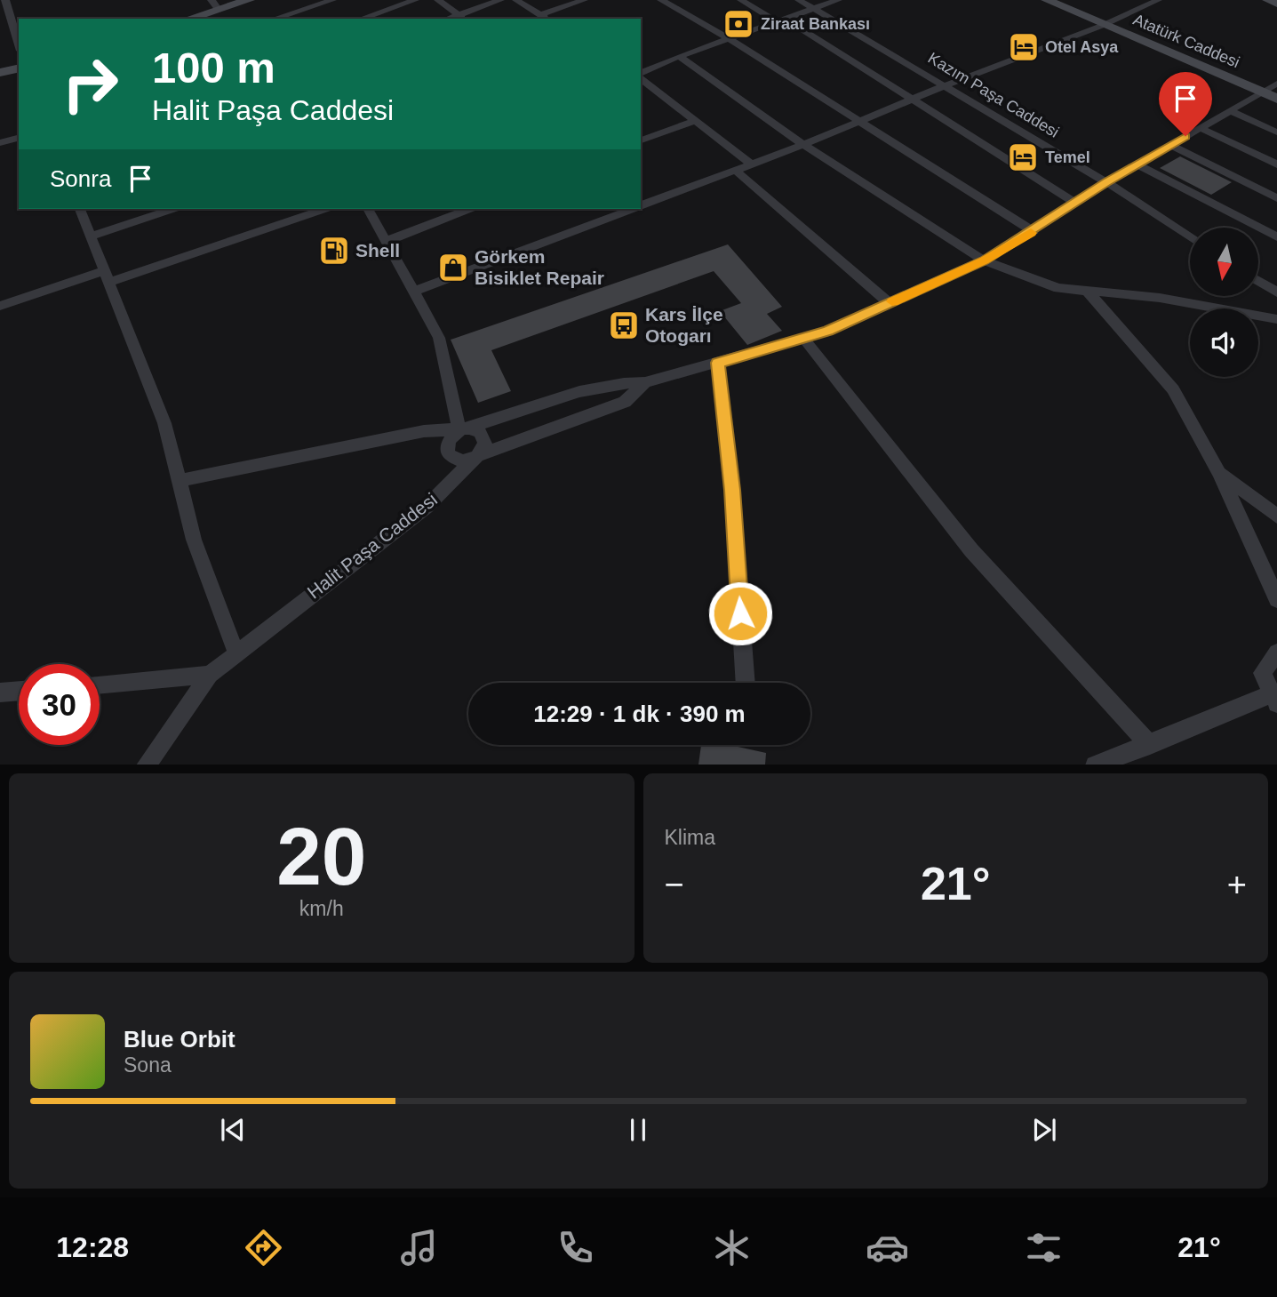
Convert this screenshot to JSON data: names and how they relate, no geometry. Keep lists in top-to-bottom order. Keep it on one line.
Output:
{"streets":{"street":["Atatürk Caddesi","Kazım Paşa Caddesi","Halit Paşa Caddesi"]},"crossings":[["Atatürk Caddesi","Halit Paşa Caddesi"],["Kazım Paşa Caddesi","Halit Paşa Caddesi"]],"places":{"bank":["Ziraat Bankası"],"hotel":["Otel Asya","Temel"],"fuel station":["Shell"],"shop":["Görkem Bisiklet Repair"],"bus stop":["Kars İlçe Otogarı"]},"north":"bottom","page":{"turn":["100 m","Halit Paşa Caddesi"],"then":"Sonra","limit":"30","trip":"12:29 · 1 dk · 390 m","tile":[["20","km/h"],"Klima"],"heat":["−","21°","+"],"song":["Blue Orbit","Sona"],"tabs":["12:28","21°"]}}
